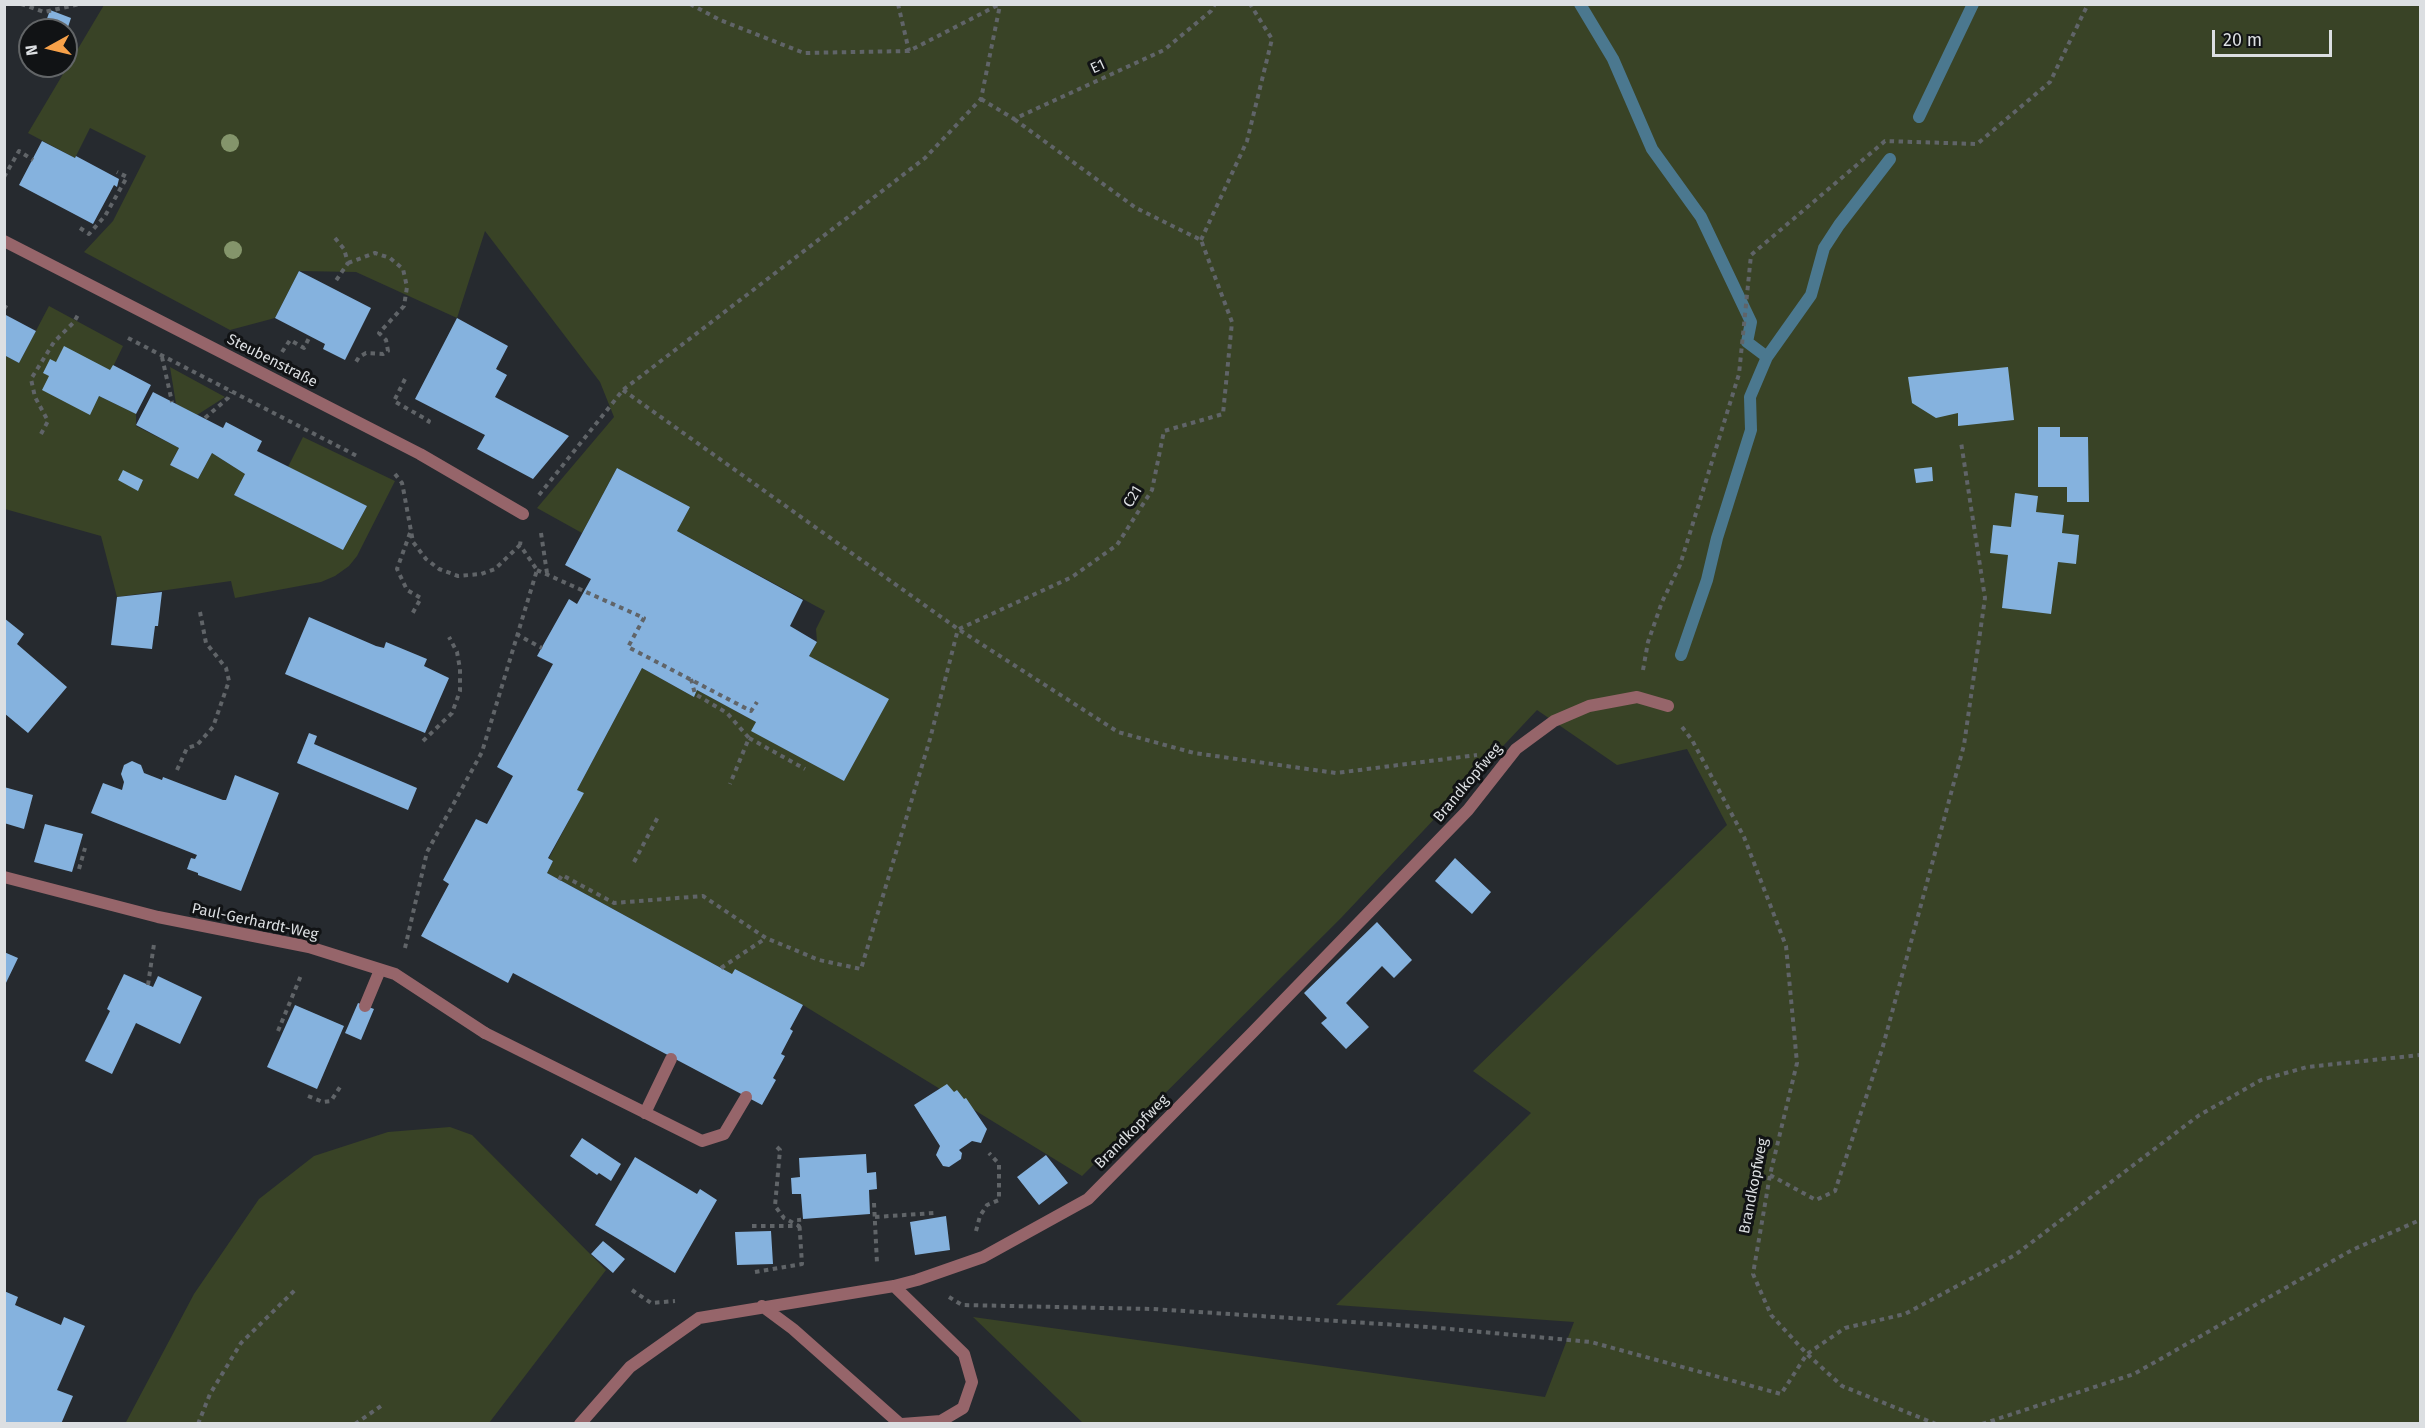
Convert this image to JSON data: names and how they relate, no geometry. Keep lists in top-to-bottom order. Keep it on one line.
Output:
{"streets":{"street":["Steubenstraße","Brandkopfweg","Paul-Gerhardt-Weg"],"path":["E1","C21"]},"scale_bar":"20 m","north":"left"}
